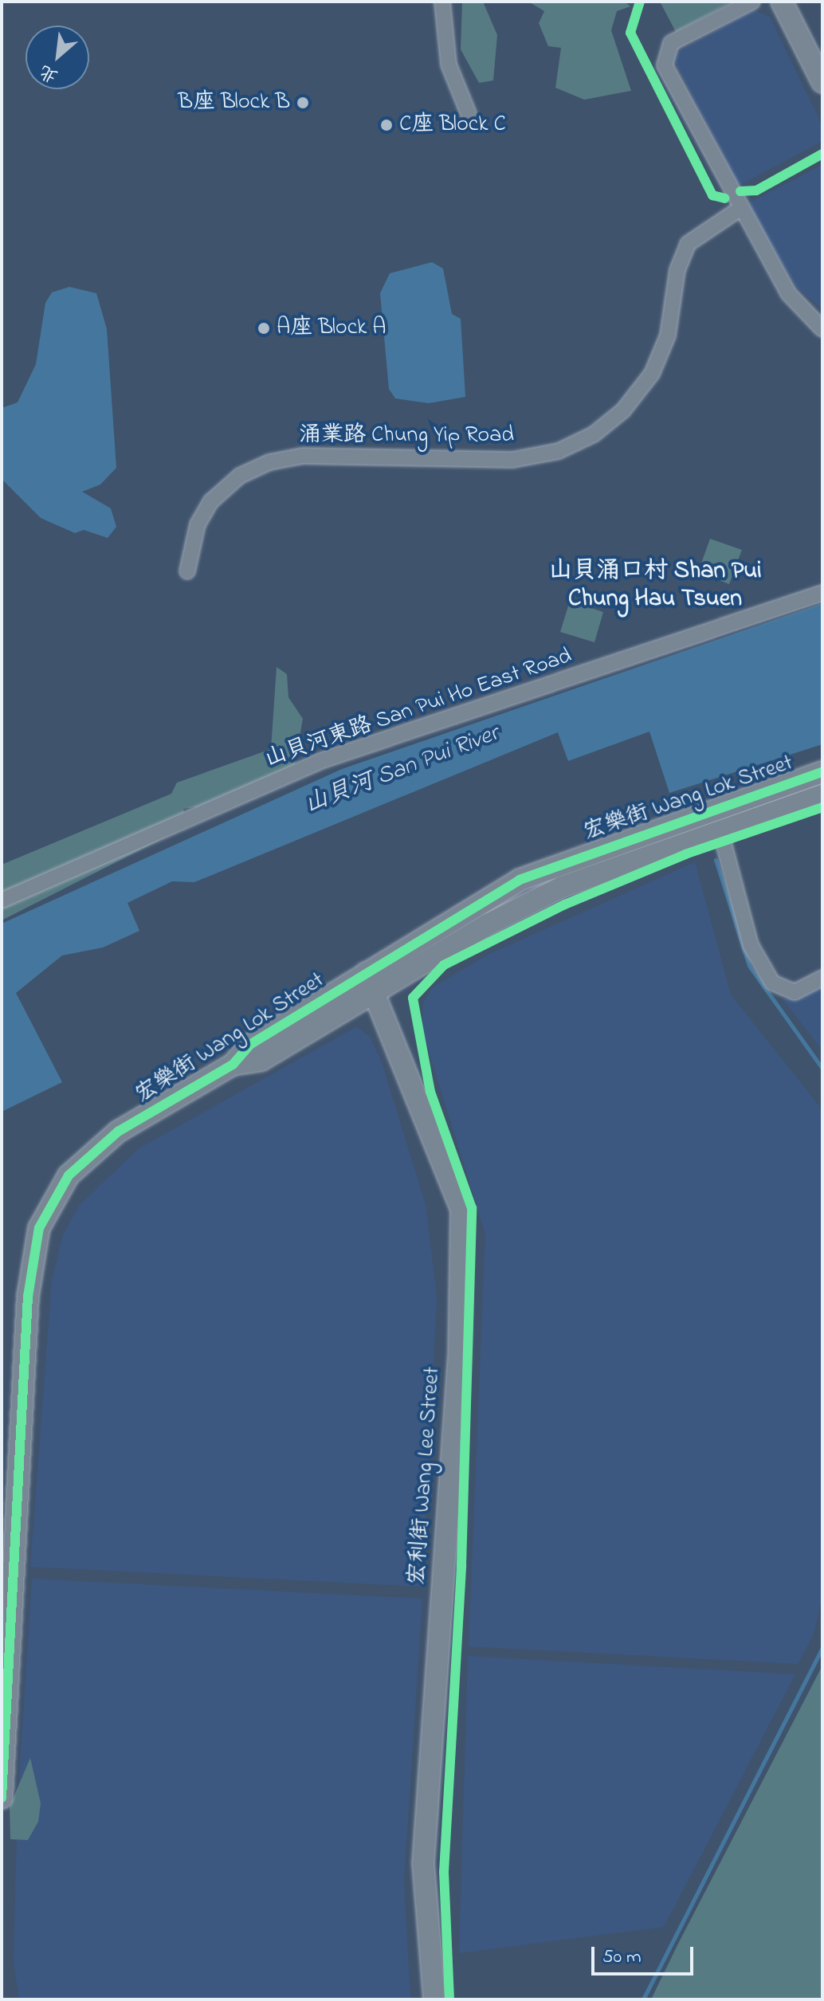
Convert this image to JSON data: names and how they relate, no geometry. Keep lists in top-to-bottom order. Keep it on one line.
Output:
{"streets":{"street":["涌業路 Chung Yip Road","山貝河東路 San Pui Ho East Road","宏樂街 Wang Lok Street","宏利街 Wang Lee Street"]},"crossings":[["宏樂街 Wang Lok Street","宏利街 Wang Lee Street"]],"districts":["山貝涌口村 Shan Pui Chung Hau Tsuen"],"water":["山貝河 San Pui River"],"places":["B座 Block B","C座 Block C","A座 Block A"],"scale_bar":"50 m","north":"bottom left"}
